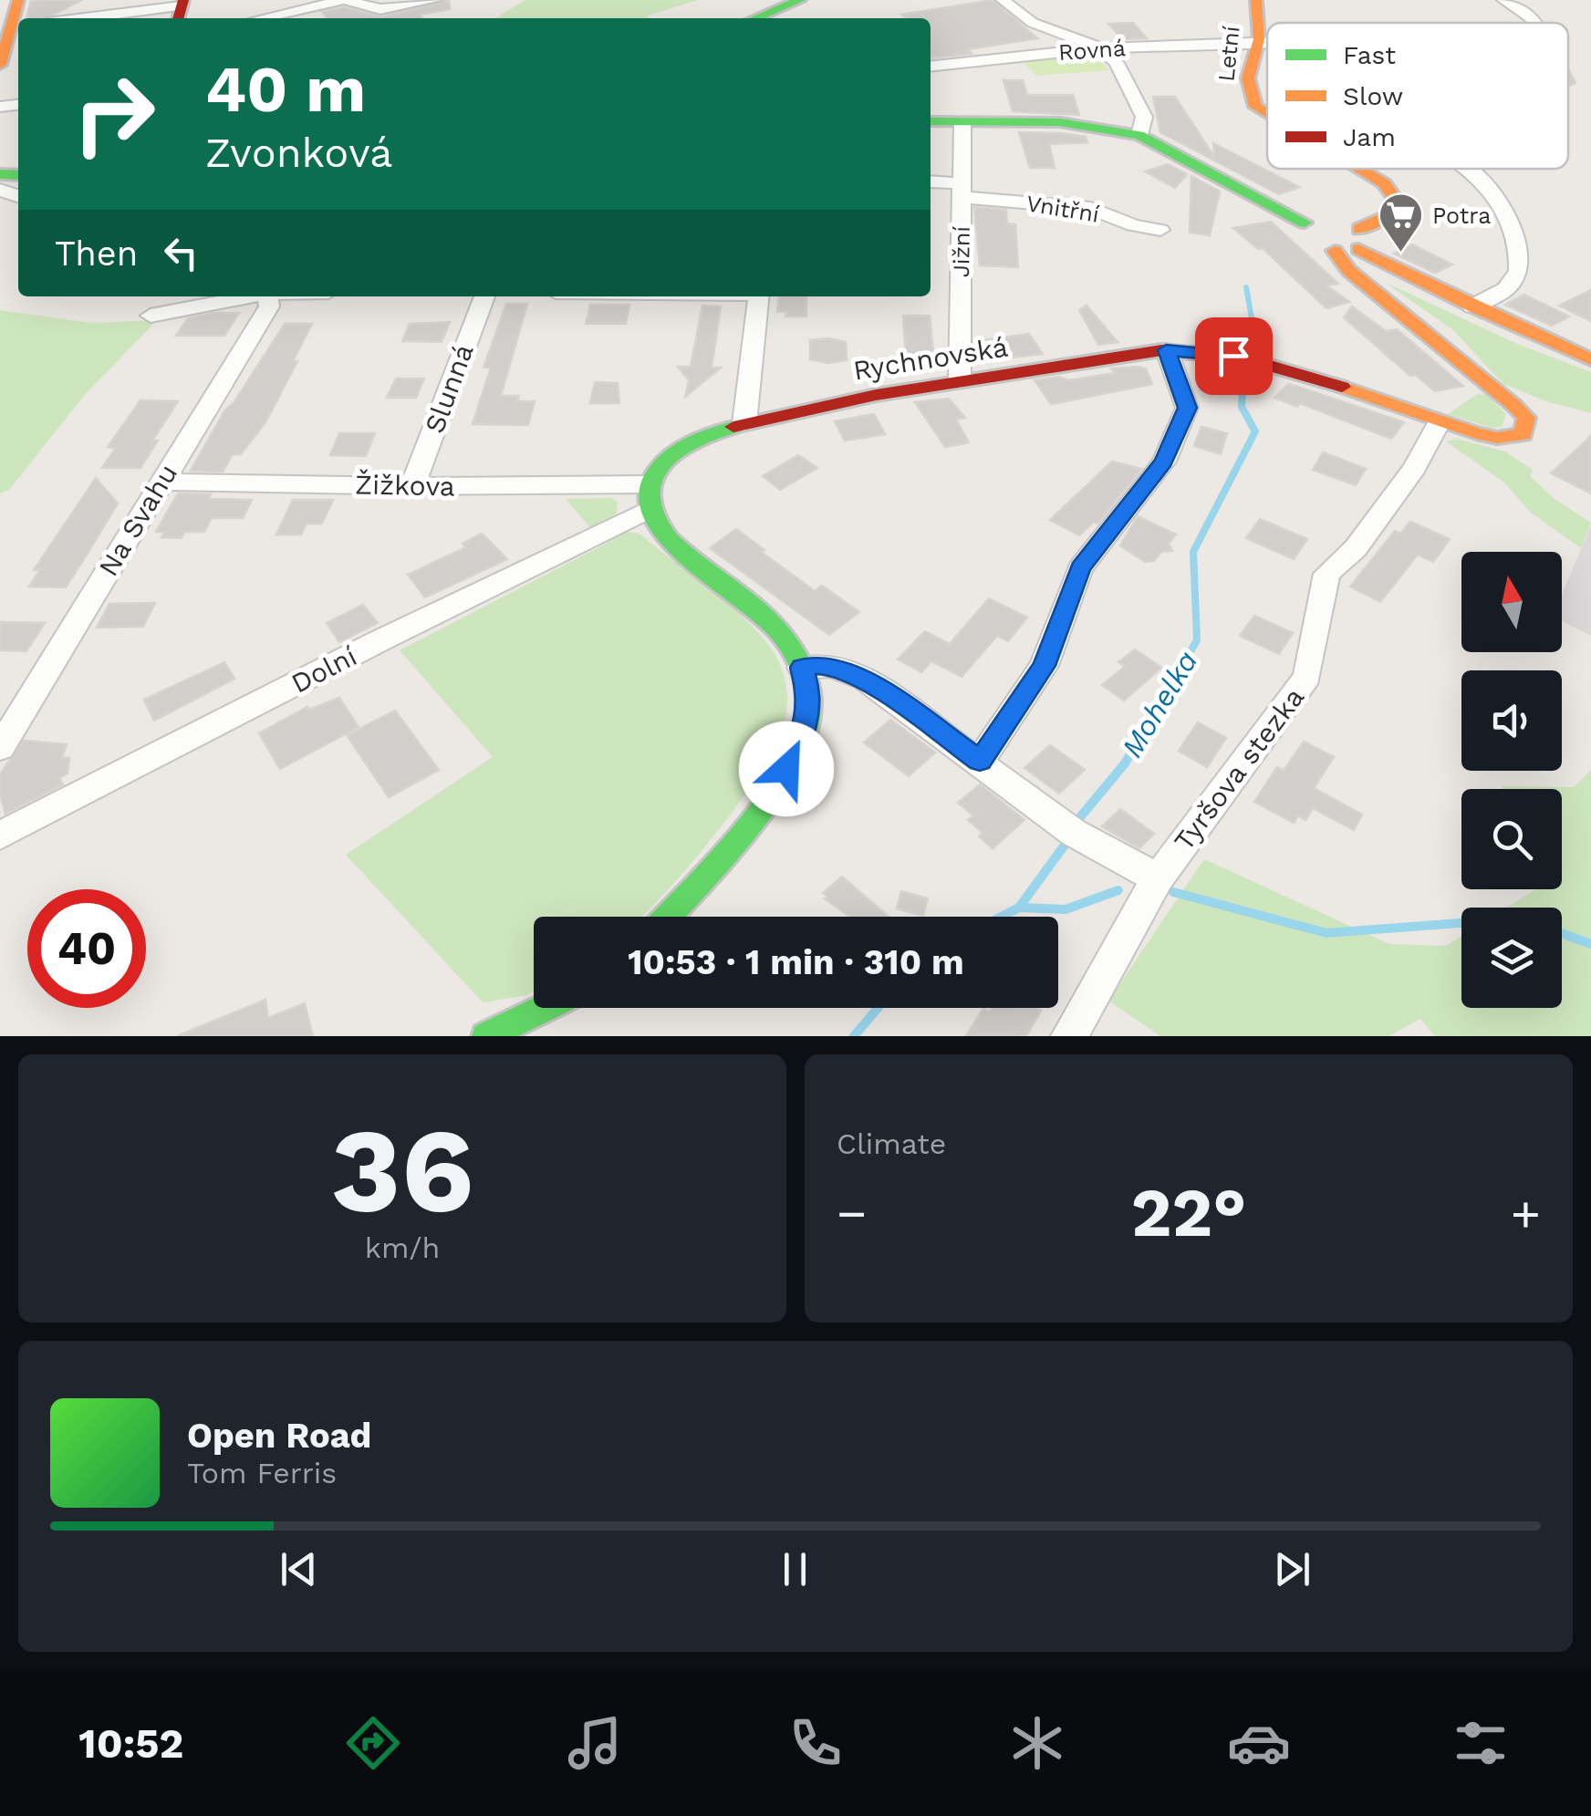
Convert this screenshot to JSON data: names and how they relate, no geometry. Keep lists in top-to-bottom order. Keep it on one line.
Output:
{"streets":{"street":["Rovná","Letní","Vnitřní","Jižní","Rychnovská","Slunná","Žižkova","Na Svahu","Dolní","Tyršova stezka"]},"crossings":[["Rovná","Letní"],["Vnitřní","Jižní"],["Jižní","Rychnovská"],["Rychnovská","Žižkova"],["Rychnovská","Dolní"],["Rychnovská","Tyršova stezka"],["Slunná","Žižkova"],["Žižkova","Na Svahu"],["Žižkova","Dolní"]],"water":["Mohelka"],"places":{"supermarket":["Potra"]},"legend":["Fast","Slow","Jam"],"north":"top","page":{"turn":["40 m","Zvonková"],"then":"Then","limit":"40","trip":"10:53 · 1 min · 310 m","tile":[["36","km/h"],"Climate"],"heat":["−","22°","+"],"song":["Open Road","Tom Ferris"],"tabs":"10:52"}}
